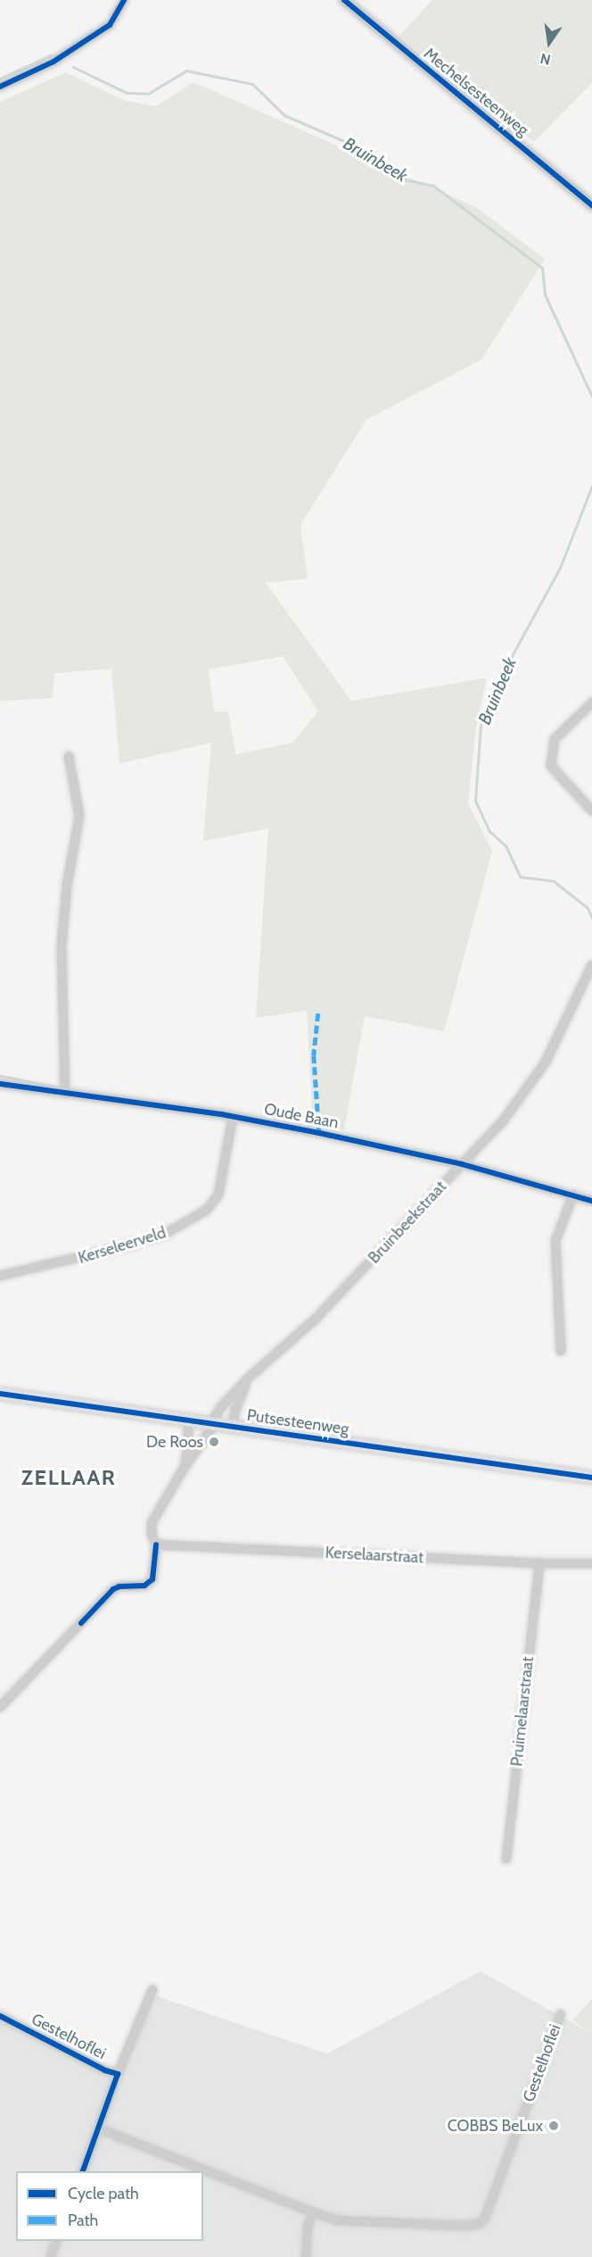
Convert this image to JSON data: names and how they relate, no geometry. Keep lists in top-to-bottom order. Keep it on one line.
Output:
{"streets":{"main road":["Putsesteenweg"],"street":["Mechelsesteenweg","Oude Baan","Bruinbeekstraat","Kerseleerveld","Kerselaarstraat","Pruimelaarstraat","Gestelhoflei"]},"crossings":[["Oude Baan","Bruinbeekstraat"],["Oude Baan","Kerseleerveld"],["Bruinbeekstraat","Putsesteenweg"],["Bruinbeekstraat","Kerselaarstraat"],["Kerselaarstraat","Pruimelaarstraat"]],"districts":["ZELLAAR"],"water":["Bruinbeek"],"places":["De Roos","COBBS BeLux"],"legend":["Cycle path","Path"],"north":"bottom"}
